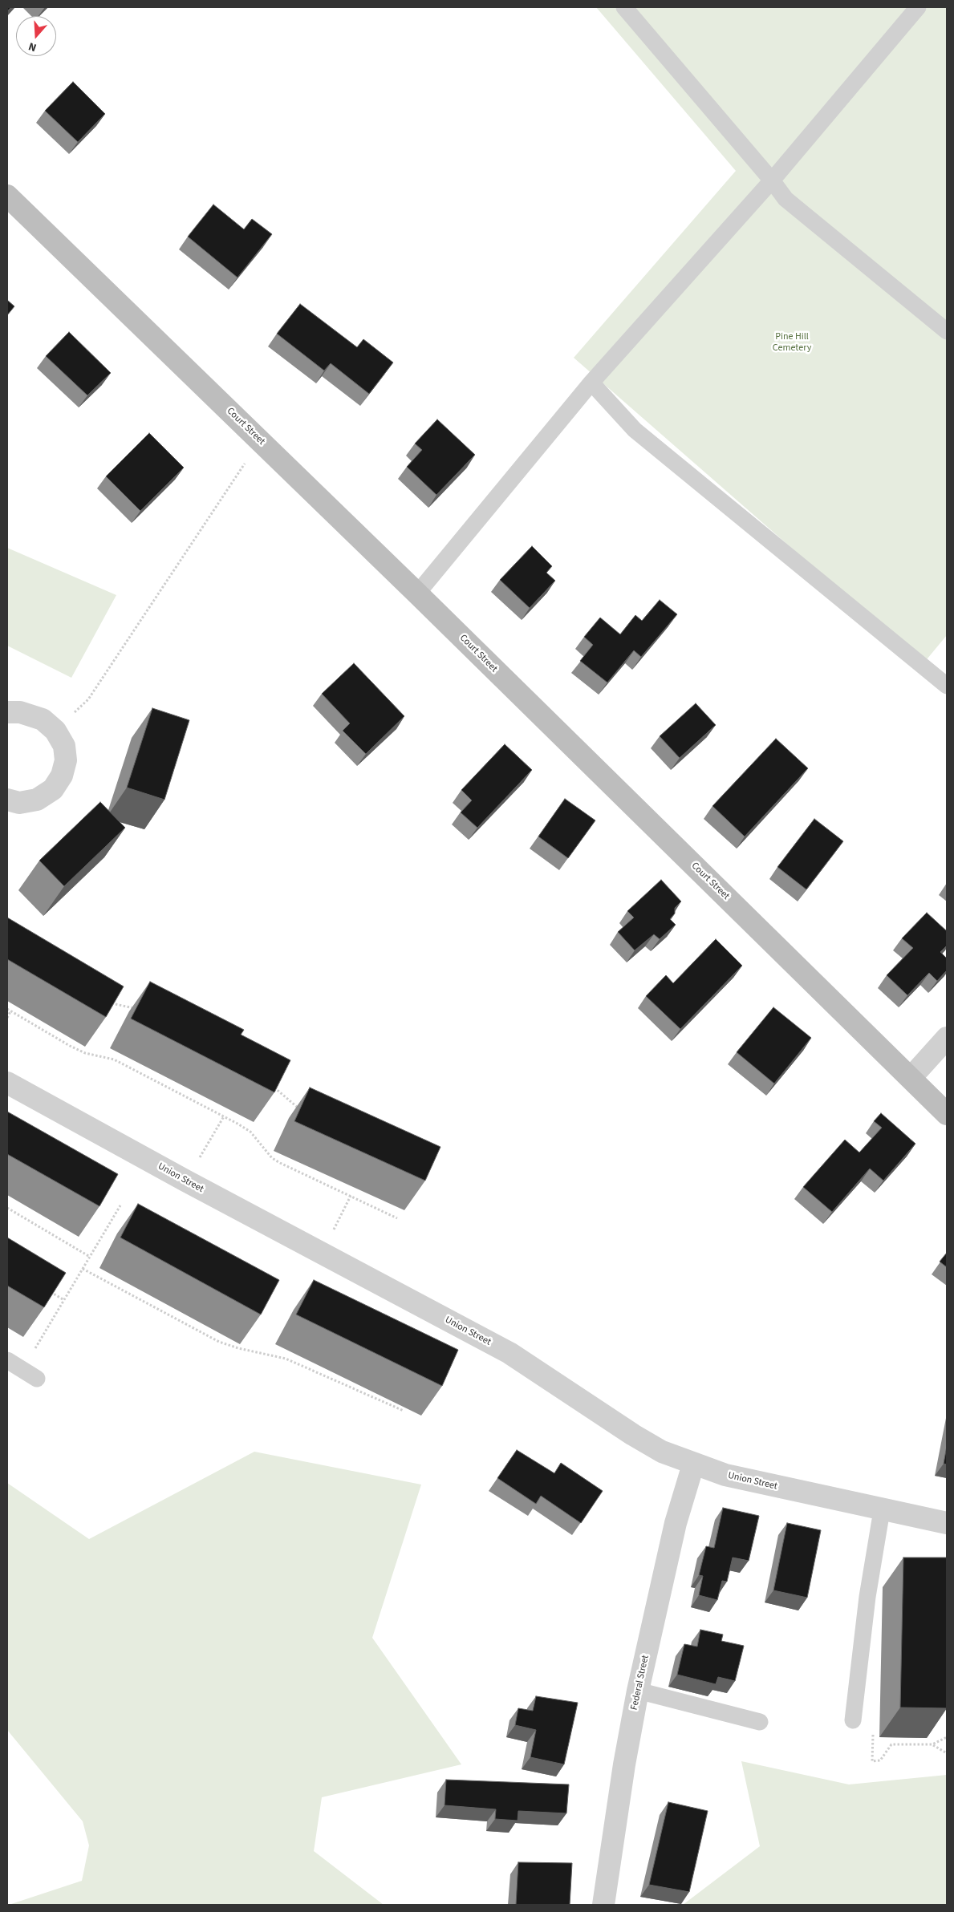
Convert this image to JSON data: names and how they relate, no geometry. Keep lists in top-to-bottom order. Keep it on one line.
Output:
{"streets":{"street":["Court Street","Union Street","Federal Street"]},"crossings":[["Union Street","Federal Street"]],"parks":["Pine Hill Cemetery"],"north":"bottom"}
